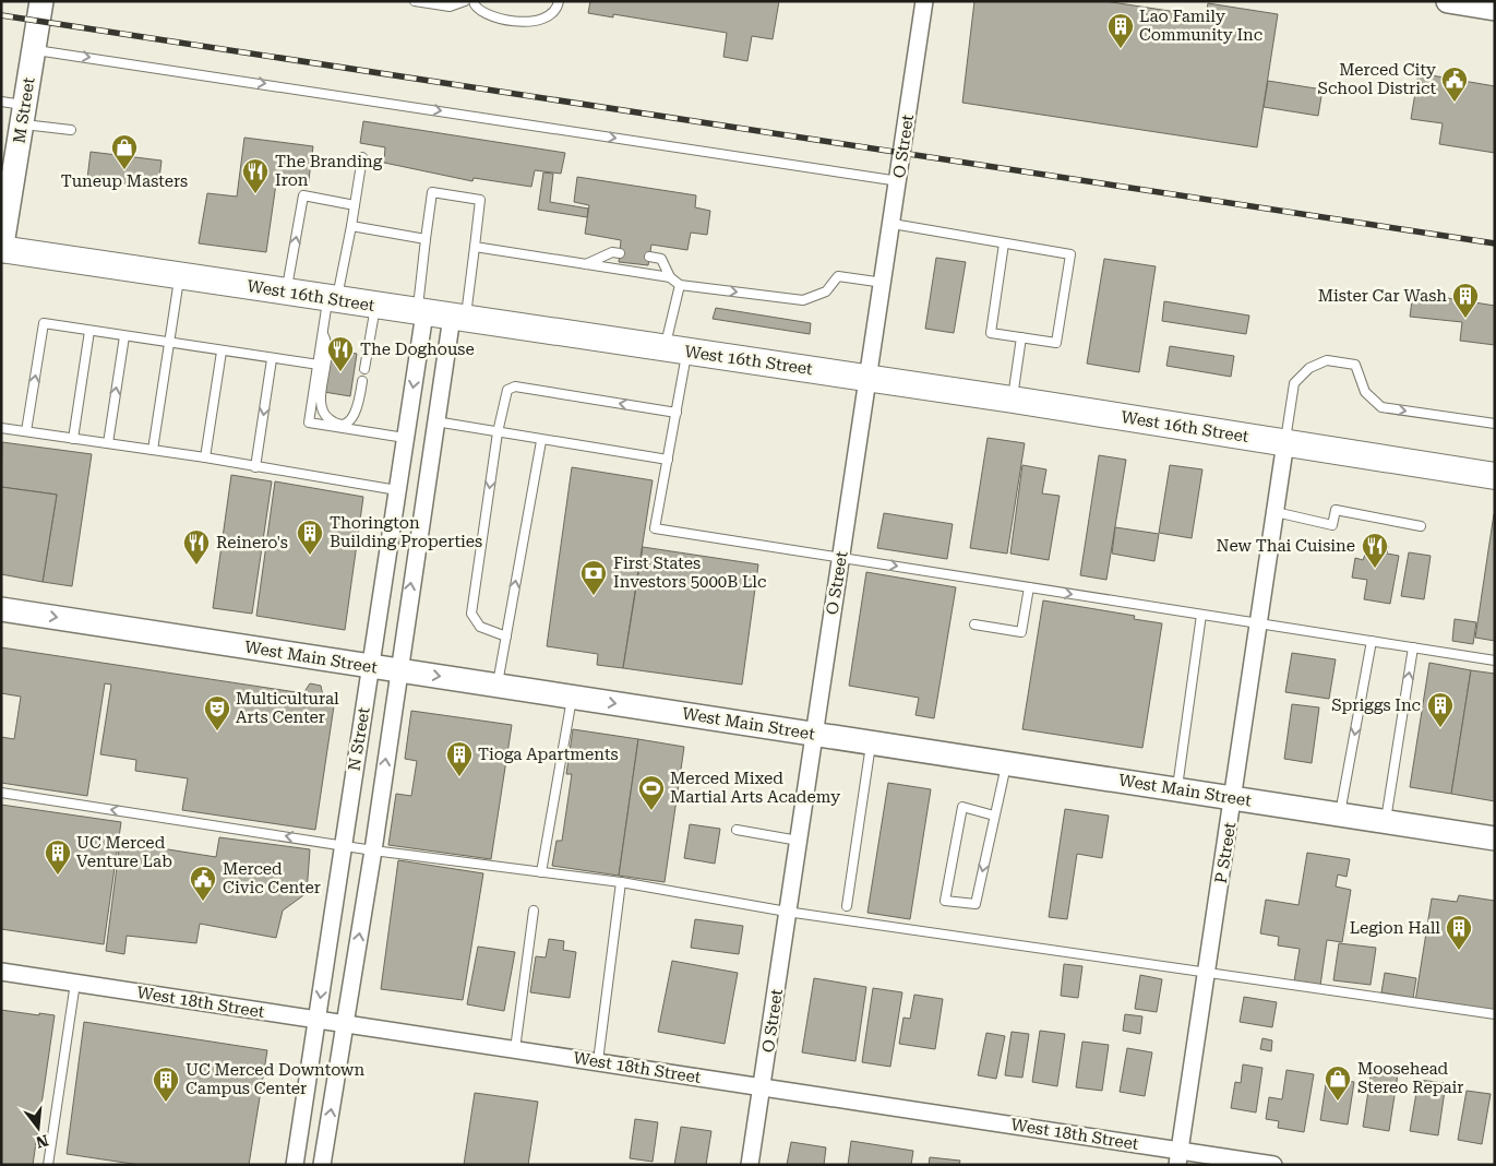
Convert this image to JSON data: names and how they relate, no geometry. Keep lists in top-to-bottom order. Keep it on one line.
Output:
{"streets":{"main road":["West 16th Street"],"street":["M Street","O Street","West Main Street","N Street","P Street","West 18th Street"]},"crossings":[["M Street","West 16th Street"],["O Street","West 16th Street"],["O Street","West Main Street"],["O Street","West 18th Street"],["West 16th Street","N Street"],["West 16th Street","P Street"],["West Main Street","N Street"],["West Main Street","P Street"],["N Street","West 18th Street"],["P Street","West 18th Street"]],"one_way":["West Main Street"],"places":{"building":["Lao Family Community Inc","Mister Car Wash","Thorington Building Properties","Spriggs Inc","Tioga Apartments","UC Merced Venture Lab","Legion Hall","UC Merced Downtown Campus Center"],"public building":["Merced City School District","Merced Civic Center"],"shop":["Tuneup Masters","Moosehead Stereo Repair"],"restaurant":["The Branding Iron","The Doghouse","Reinero's","New Thai Cuisine"],"bank":["First States Investors 5000B Llc"],"theatre":["Multicultural Arts Center"],"sports":["Merced Mixed Martial Arts Academy"]},"north":"bottom"}
